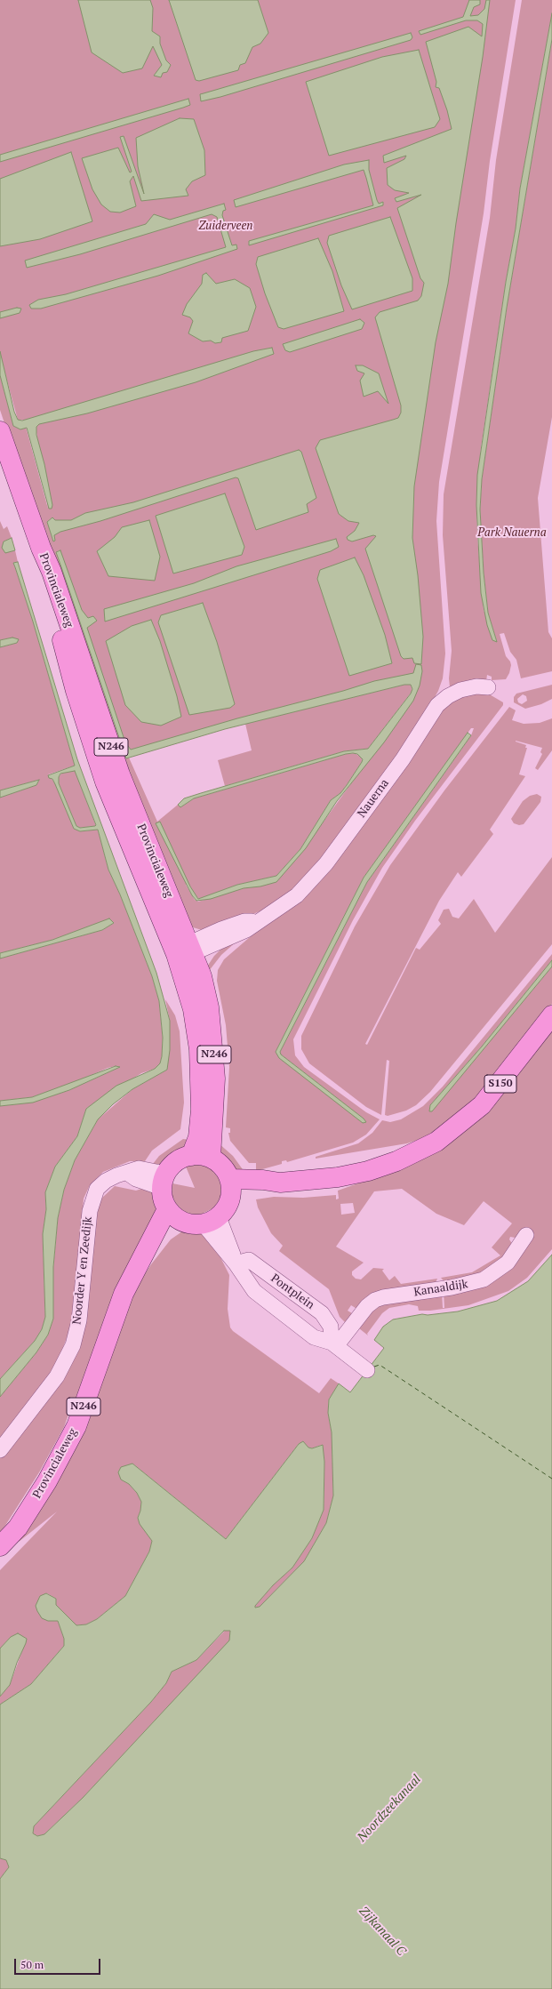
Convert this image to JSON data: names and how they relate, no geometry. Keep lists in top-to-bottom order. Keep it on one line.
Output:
{"streets":{"main road":["Provincialeweg","N246","S150"],"street":["Nauerna","Noorder Y en Zeedijk","Kanaaldijk","Pontplein"]},"crossings":[["Provincialeweg","Nauerna"],["Provincialeweg","S150"],["Provincialeweg","Noorder Y en Zeedijk"],["Provincialeweg","Pontplein"],["S150","Noorder Y en Zeedijk"],["S150","Pontplein"],["Noorder Y en Zeedijk","Pontplein"],["Kanaaldijk","Pontplein"]],"water":["Noordzeekanaal","Zijkanaal C"],"parks":["Zuiderveen","Park Nauerna"],"scale_bar":"50 m"}
